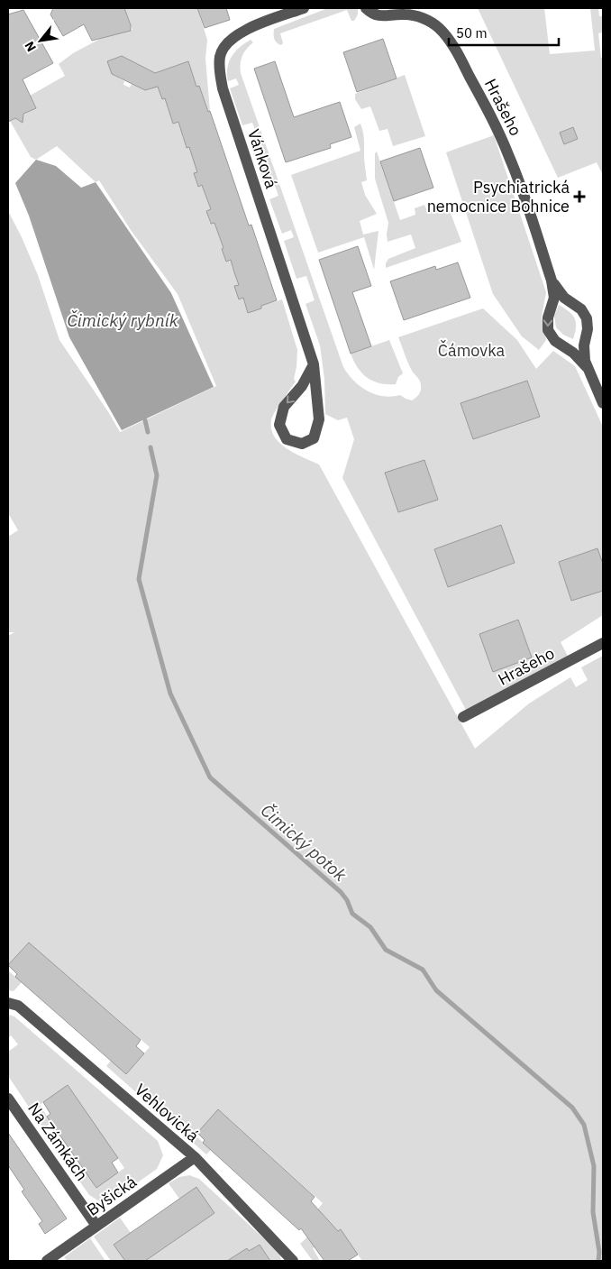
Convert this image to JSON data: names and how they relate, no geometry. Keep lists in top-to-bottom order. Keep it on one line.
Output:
{"streets":{"street":["Hrašeho","Vánková","Vehlovická","Na Zámkách","Byšická"]},"crossings":[["Vehlovická","Byšická"],["Na Zámkách","Byšická"]],"water":["Čimický rybník","Čimický potok"],"parks":["Čámovka"],"places":{"health":["Psychiatrická nemocnice Bohnice"]},"scale_bar":"50 m","north":"bottom left"}
